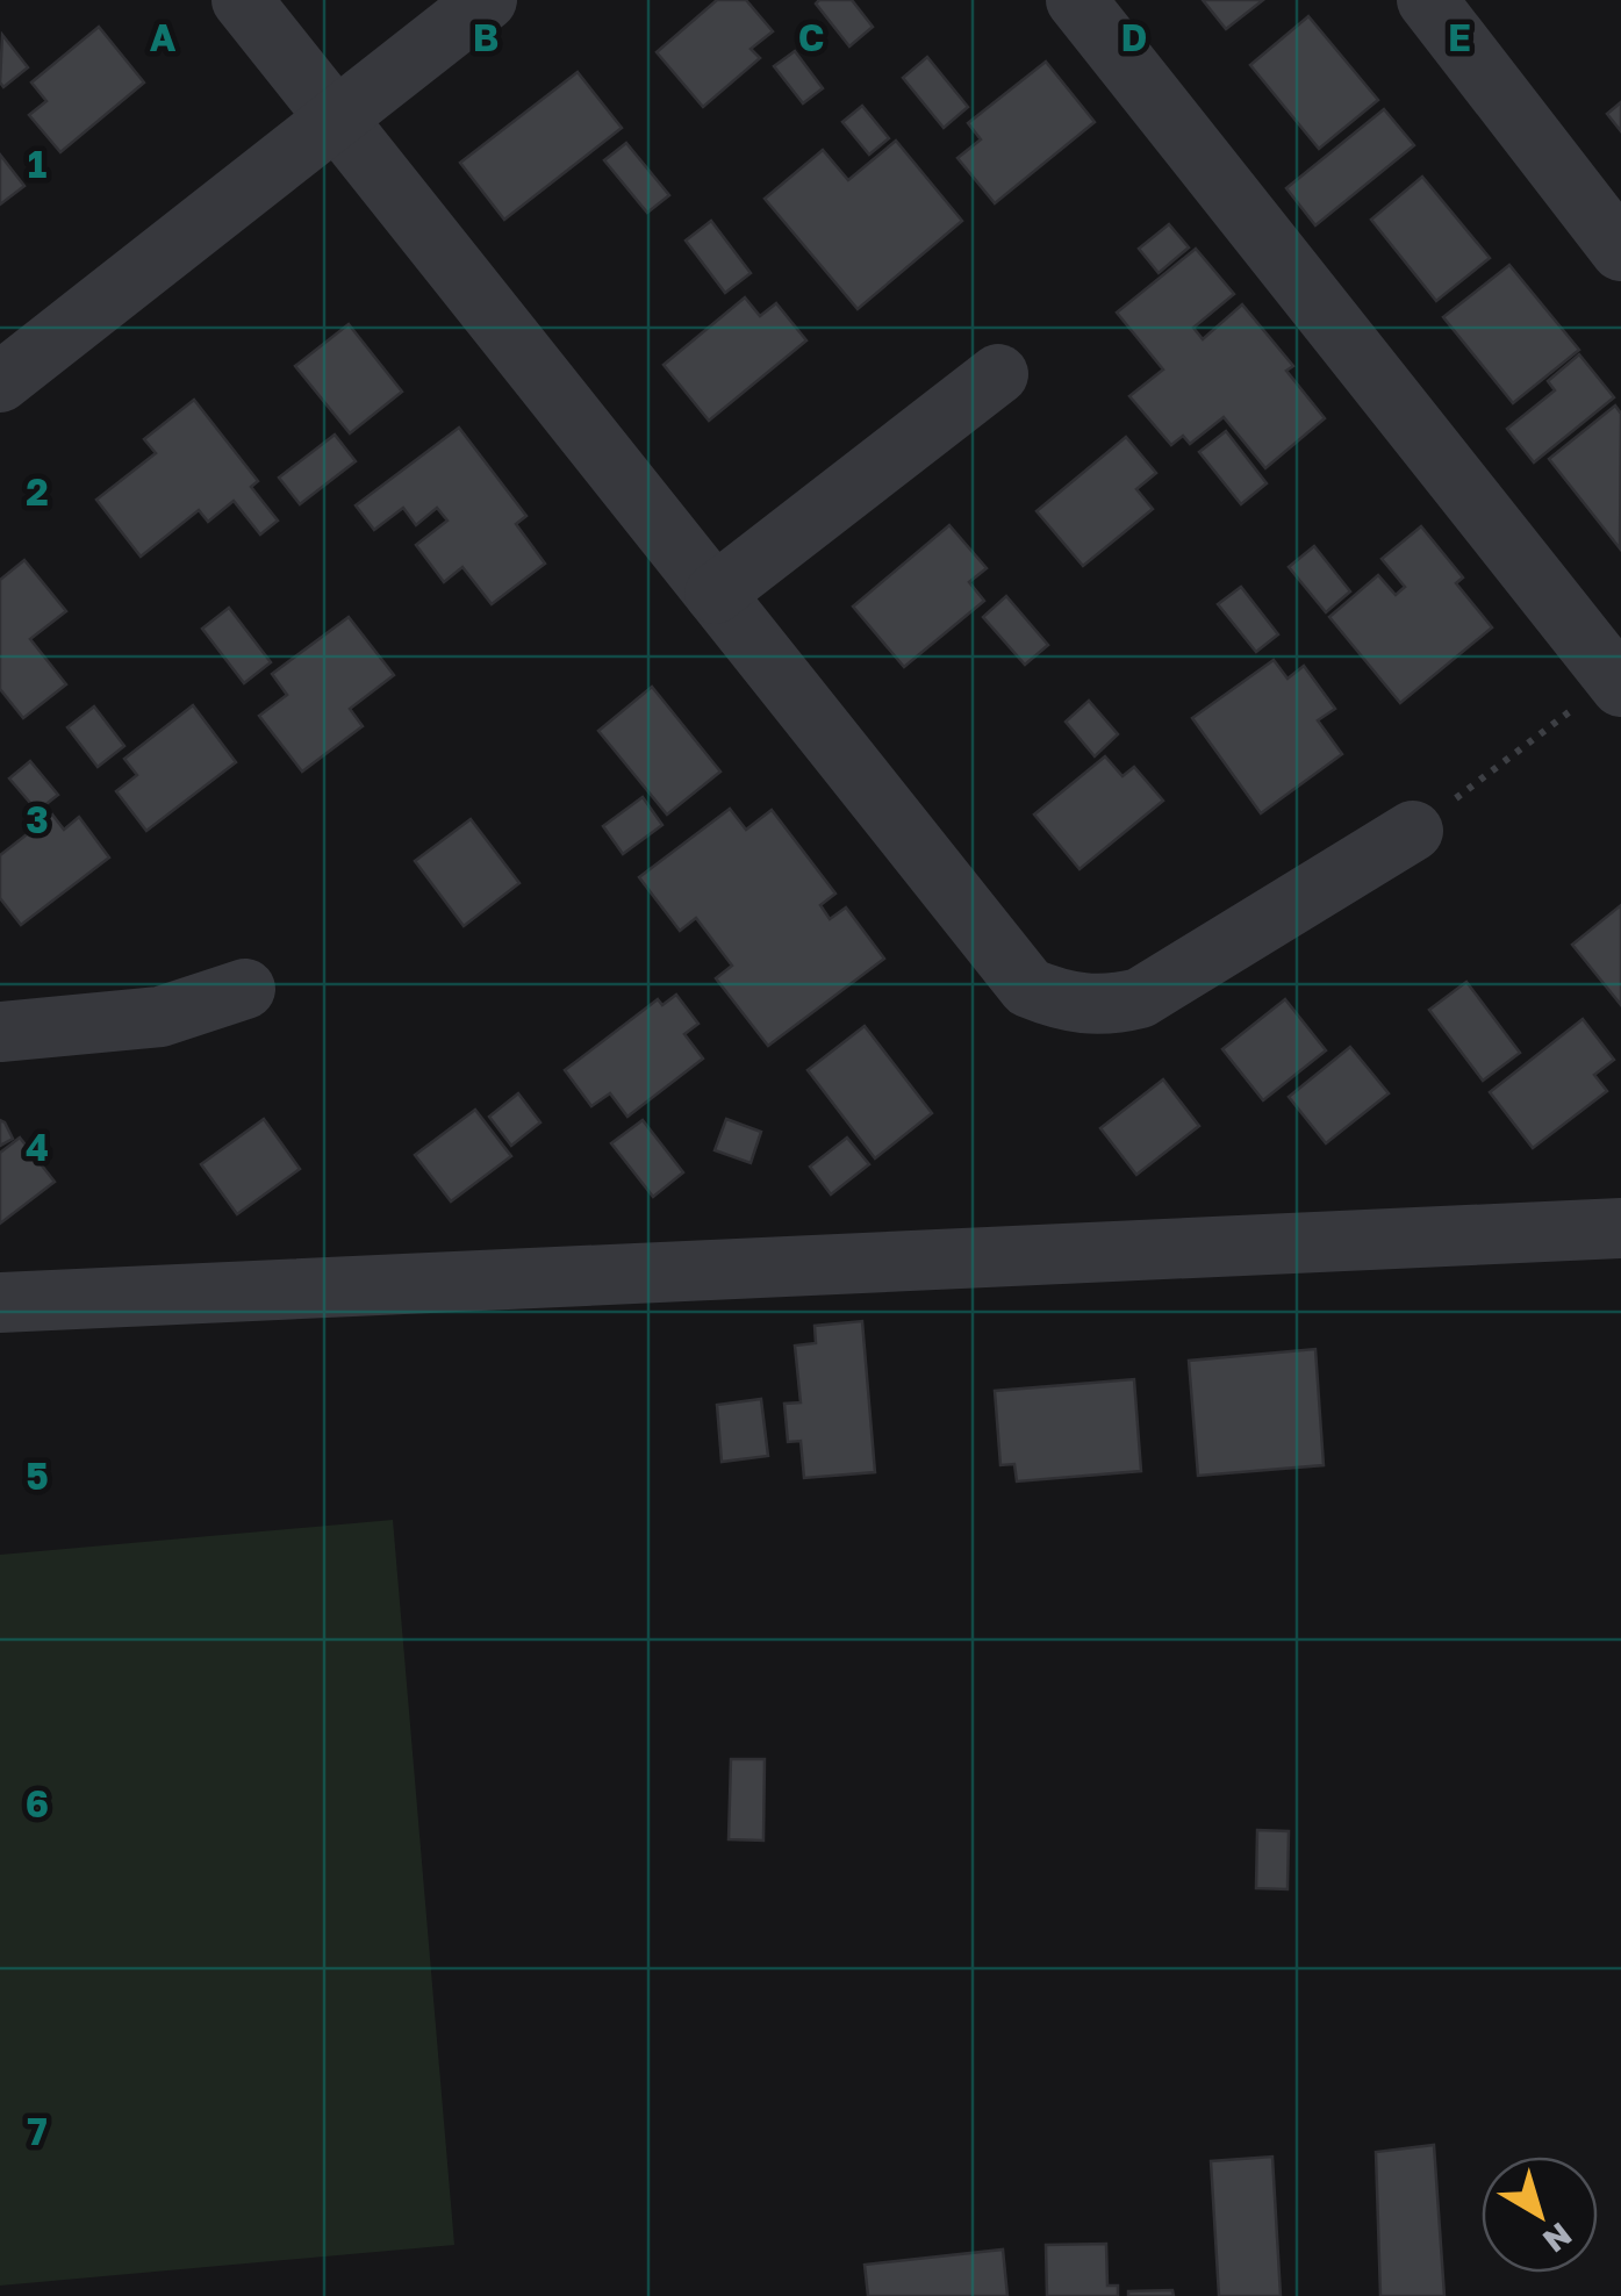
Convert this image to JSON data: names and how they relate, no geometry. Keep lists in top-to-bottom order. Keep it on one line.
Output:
{"north":"bottom right","grid":{"columns":["A","B","C","D","E"],"rows":["1","2","3","4","5","6","7"]}}
